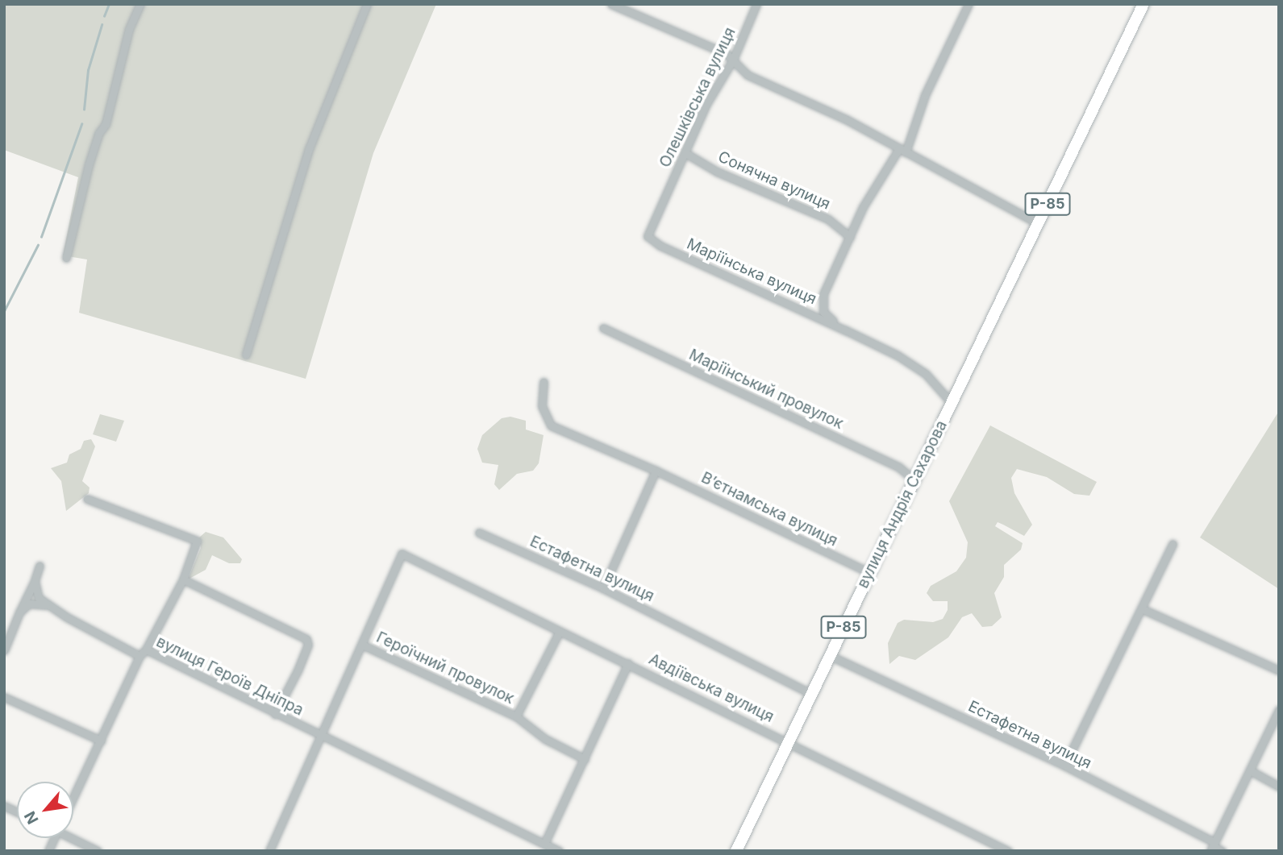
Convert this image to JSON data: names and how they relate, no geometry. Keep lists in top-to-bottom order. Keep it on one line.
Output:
{"streets":{"main road":["Р-85","вулиця Андрія Сахарова"],"street":["Олешківська вулиця","Сонячна вулиця","Маріїнська вулиця","Маріїнський провулок","Вʼєтнамська вулиця","Естафетна вулиця","Героїчний провулок","вулиця Героїв Дніпра","Авдіївська вулиця"]},"crossings":[["Олешківська вулиця","Сонячна вулиця"],["Олешківська вулиця","Маріїнська вулиця"],["Р-85","Маріїнська вулиця"],["Р-85","вулиця Андрія Сахарова"],["Маріїнська вулиця","вулиця Андрія Сахарова"],["Маріїнський провулок","вулиця Андрія Сахарова"],["вулиця Андрія Сахарова","Вʼєтнамська вулиця"],["вулиця Андрія Сахарова","Естафетна вулиця"],["вулиця Андрія Сахарова","Авдіївська вулиця"],["Героїчний провулок","Авдіївська вулиця"]],"north":"bottom left"}
